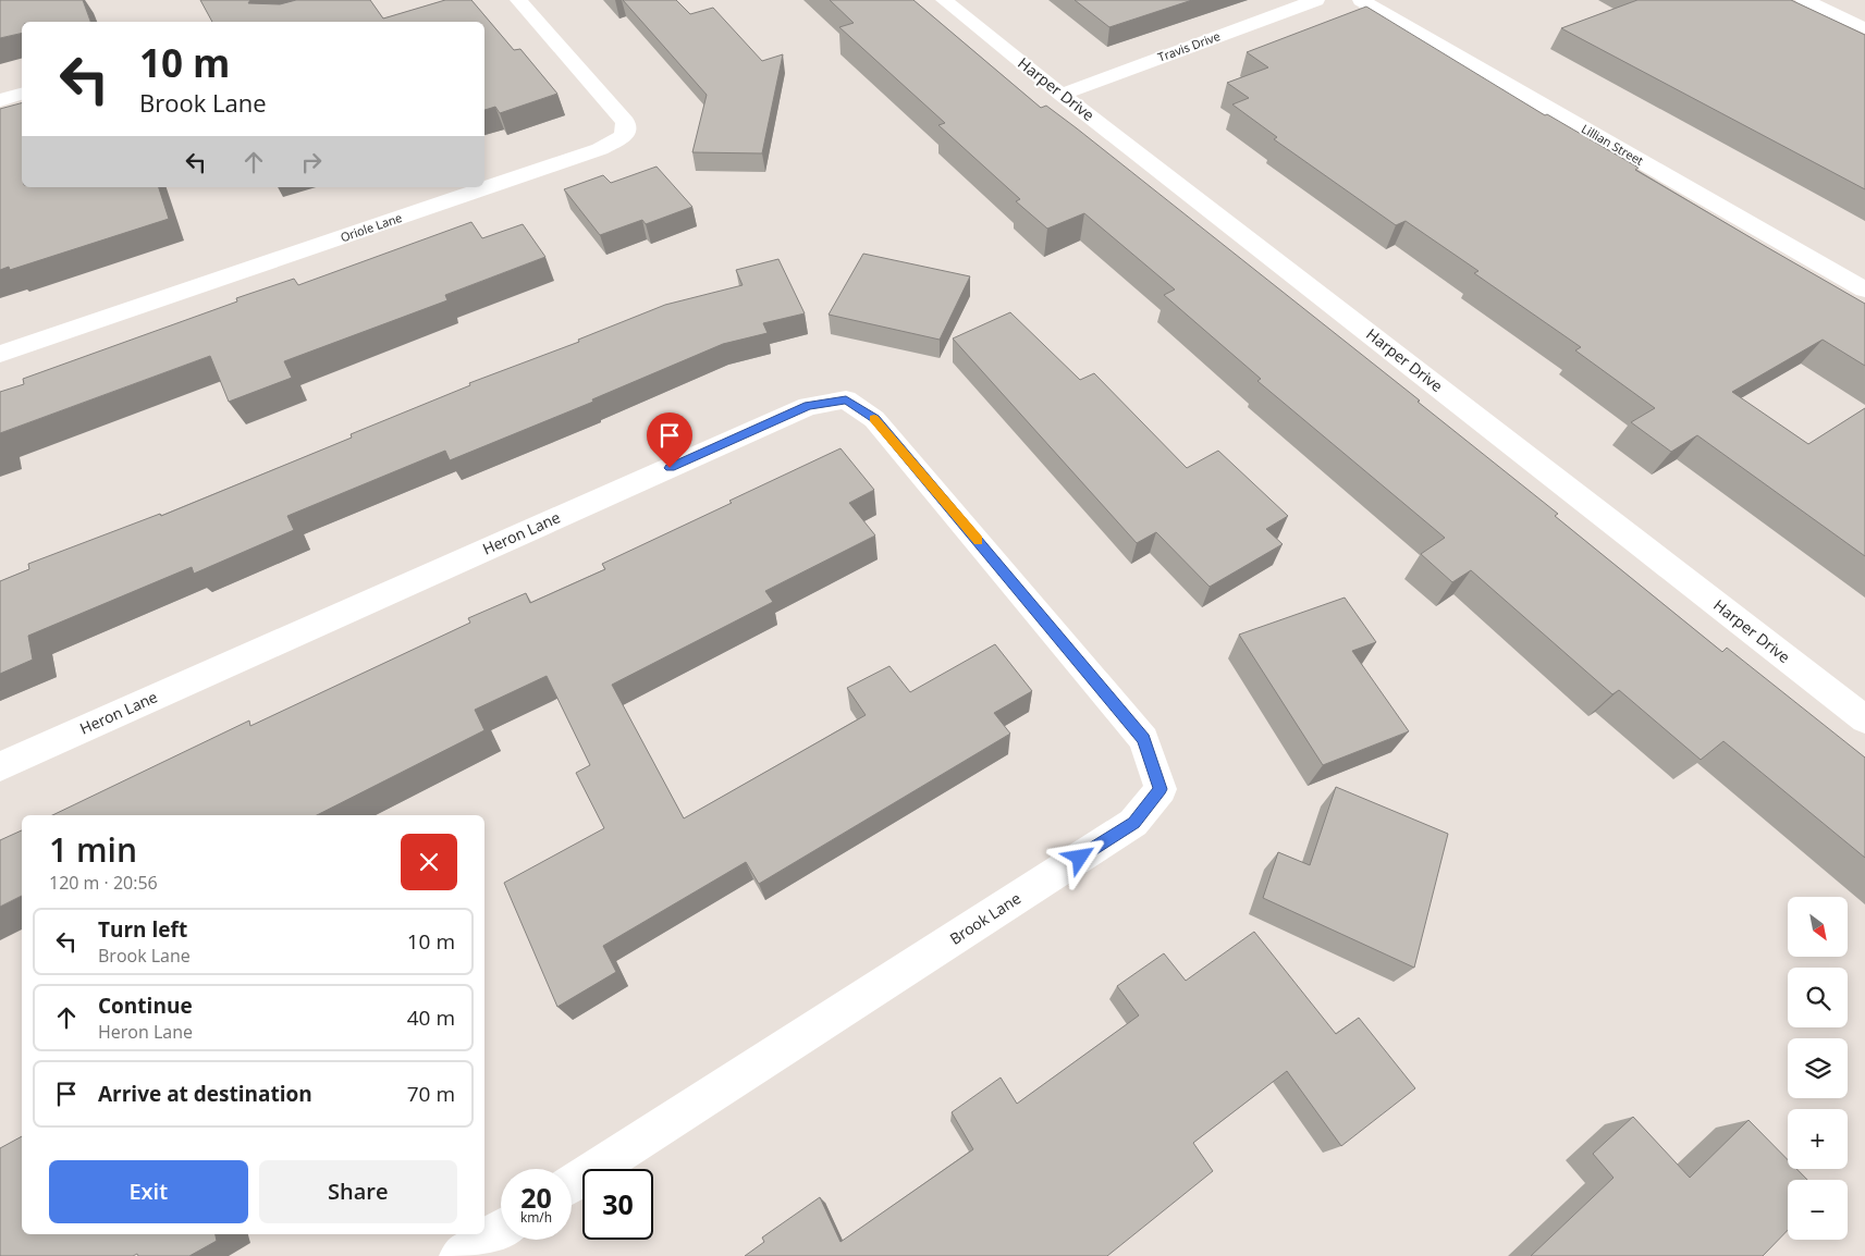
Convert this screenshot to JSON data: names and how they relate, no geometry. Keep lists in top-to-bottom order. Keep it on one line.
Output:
{"streets":{"street":["Travis Drive","Harper Drive","Lillian Street","Oriole Lane","Heron Lane","Brook Lane"]},"crossings":[["Travis Drive","Harper Drive"],["Heron Lane","Brook Lane"]],"north":"bottom right","page":{"turn":["10 m","Brook Lane"],"heading":["1 min","120 m · 20:56"],"map_buttons":["+","−"],"list":[{"name":"Turn left","note":"Brook Lane","value":"10 m"},{"name":"Continue","note":"Heron Lane","value":"40 m"},{"name":"Arrive at destination","value":"70 m"}],"buttons":["Exit","Share"],"speed":"20 km/h","limit":"30"}}
